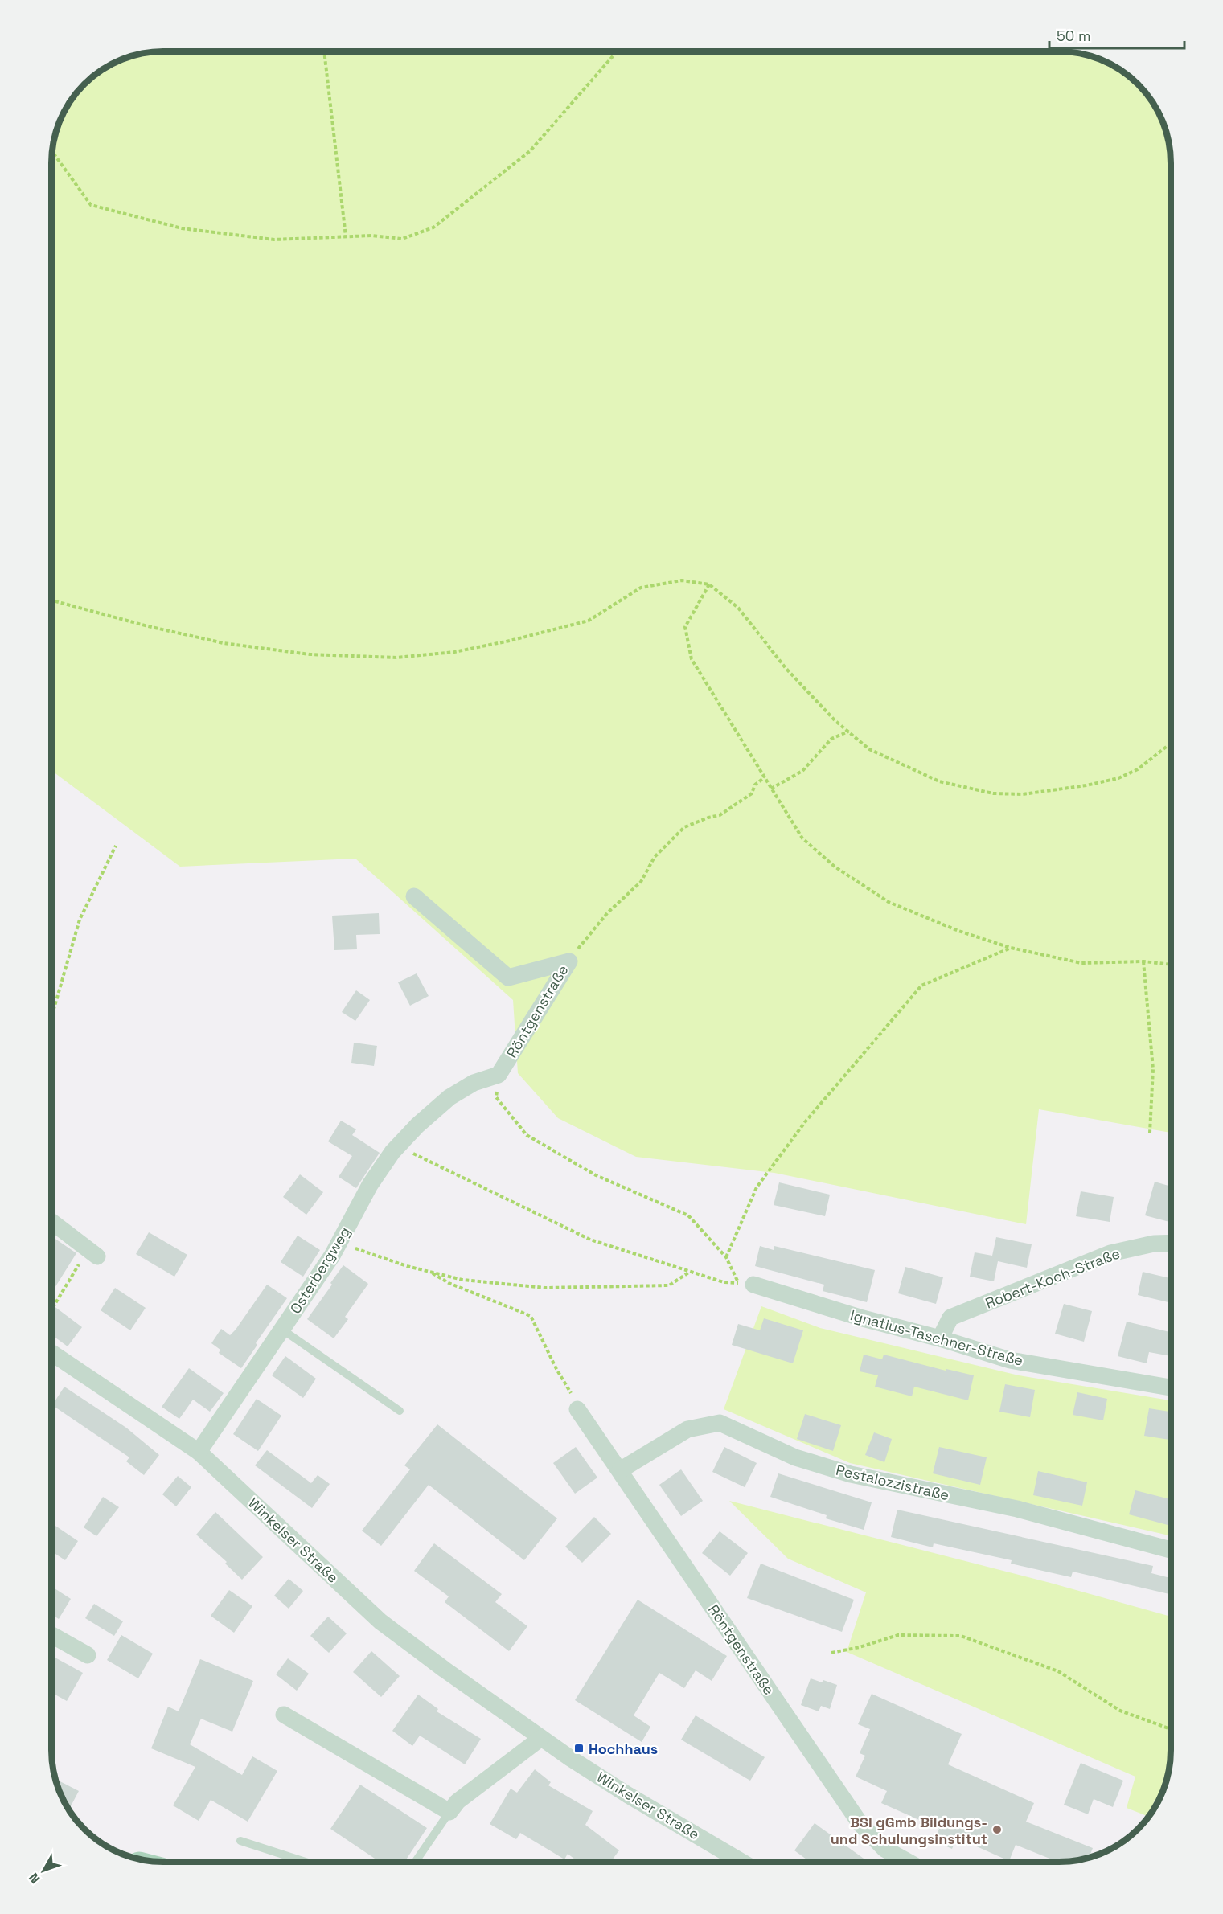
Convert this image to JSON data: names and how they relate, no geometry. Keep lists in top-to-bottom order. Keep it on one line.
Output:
{"streets":{"street":["Röntgenstraße","Osterbergweg","Robert-Koch-Straße","Ignatius-Taschner-Straße","Pestalozzistraße","Winkelser Straße"]},"crossings":[["Röntgenstraße","Osterbergweg"],["Röntgenstraße","Pestalozzistraße"],["Osterbergweg","Winkelser Straße"],["Robert-Koch-Straße","Ignatius-Taschner-Straße"]],"places":{"transit":["Hochhaus"],"other":["BSI gGmb Bildungs- und Schulungsinstitut"]},"scale_bar":"50 m","north":"bottom left"}
